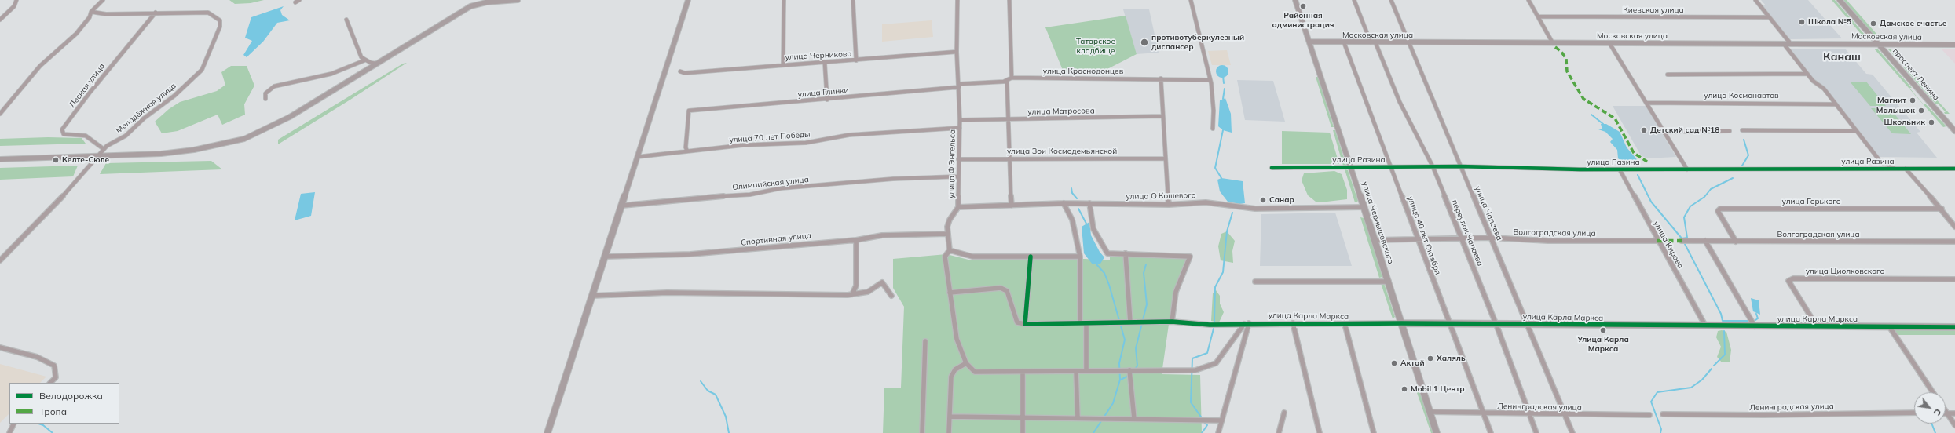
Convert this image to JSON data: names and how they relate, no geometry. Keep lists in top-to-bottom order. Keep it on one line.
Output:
{"streets":{"street":["Киевская улица","Московская улица","улица Черникова","улица Краснодонцев","проспект Ленина","Лесная улица","улица Глинки","улица Космонавтов","Молодёжная улица","улица Матросова","улица 70 лет Победы","улица Зои Космодемьянской","улица Разина","улица Ф.Энгельса","Олимпийская улица","улица О.Кошевого","улица Горького","улица Чапаева","улица Чернышевского","переулок Чапаева","Волгоградская улица","улица 40 лет Октября","Спортивная улица","улица Кирова","улица Циолковского","улица Карла Маркса","Ленинградская улица"]},"crossings":[["Московская улица","проспект Ленина"],["Московская улица","улица Чапаева"],["Московская улица","улица Чернышевского"],["Московская улица","переулок Чапаева"],["Московская улица","улица 40 лет Октября"],["улица Черникова","улица Ф.Энгельса"],["Лесная улица","Молодёжная улица"],["улица Глинки","улица 70 лет Победы"],["улица Глинки","улица Ф.Энгельса"],["улица Матросова","улица Ф.Энгельса"],["улица 70 лет Победы","улица Ф.Энгельса"],["улица Зои Космодемьянской","улица Ф.Энгельса"],["улица Разина","улица Чапаева"],["улица Разина","улица Чернышевского"],["улица Разина","переулок Чапаева"],["улица Разина","улица 40 лет Октября"],["улица Разина","улица Кирова"],["улица Ф.Энгельса","Олимпийская улица"],["улица Ф.Энгельса","улица О.Кошевого"],["улица Ф.Энгельса","Спортивная улица"],["улица О.Кошевого","улица Чернышевского"],["улица Горького","Волгоградская улица"],["улица Чапаева","Волгоградская улица"],["улица Чапаева","улица Карла Маркса"],["улица Чапаева","Ленинградская улица"],["улица Чернышевского","Волгоградская улица"],["улица Чернышевского","улица Карла Маркса"],["улица Чернышевского","Ленинградская улица"],["переулок Чапаева","Волгоградская улица"],["переулок Чапаева","улица Карла Маркса"],["переулок Чапаева","Ленинградская улица"],["Волгоградская улица","улица 40 лет Октября"],["Волгоградская улица","улица Кирова"],["улица 40 лет Октября","улица Карла Маркса"],["улица 40 лет Октября","Ленинградская улица"],["улица Кирова","улица Карла Маркса"],["улица Циолковского","улица Карла Маркса"]],"districts":["Канаш"],"parks":["Татарское кладбище"],"places":["Районная администрация","Школа №5","Дамское счастье","противотуберкулезный диспансер","Магнит","Малышок","Школьник","Детский сад №18","Келте-Сюле","Санар","Улица Карла Маркса","Халяль","Актай","Mobil 1 Центр"],"legend":["Велодорожка","Тропа"],"north":"bottom right"}
